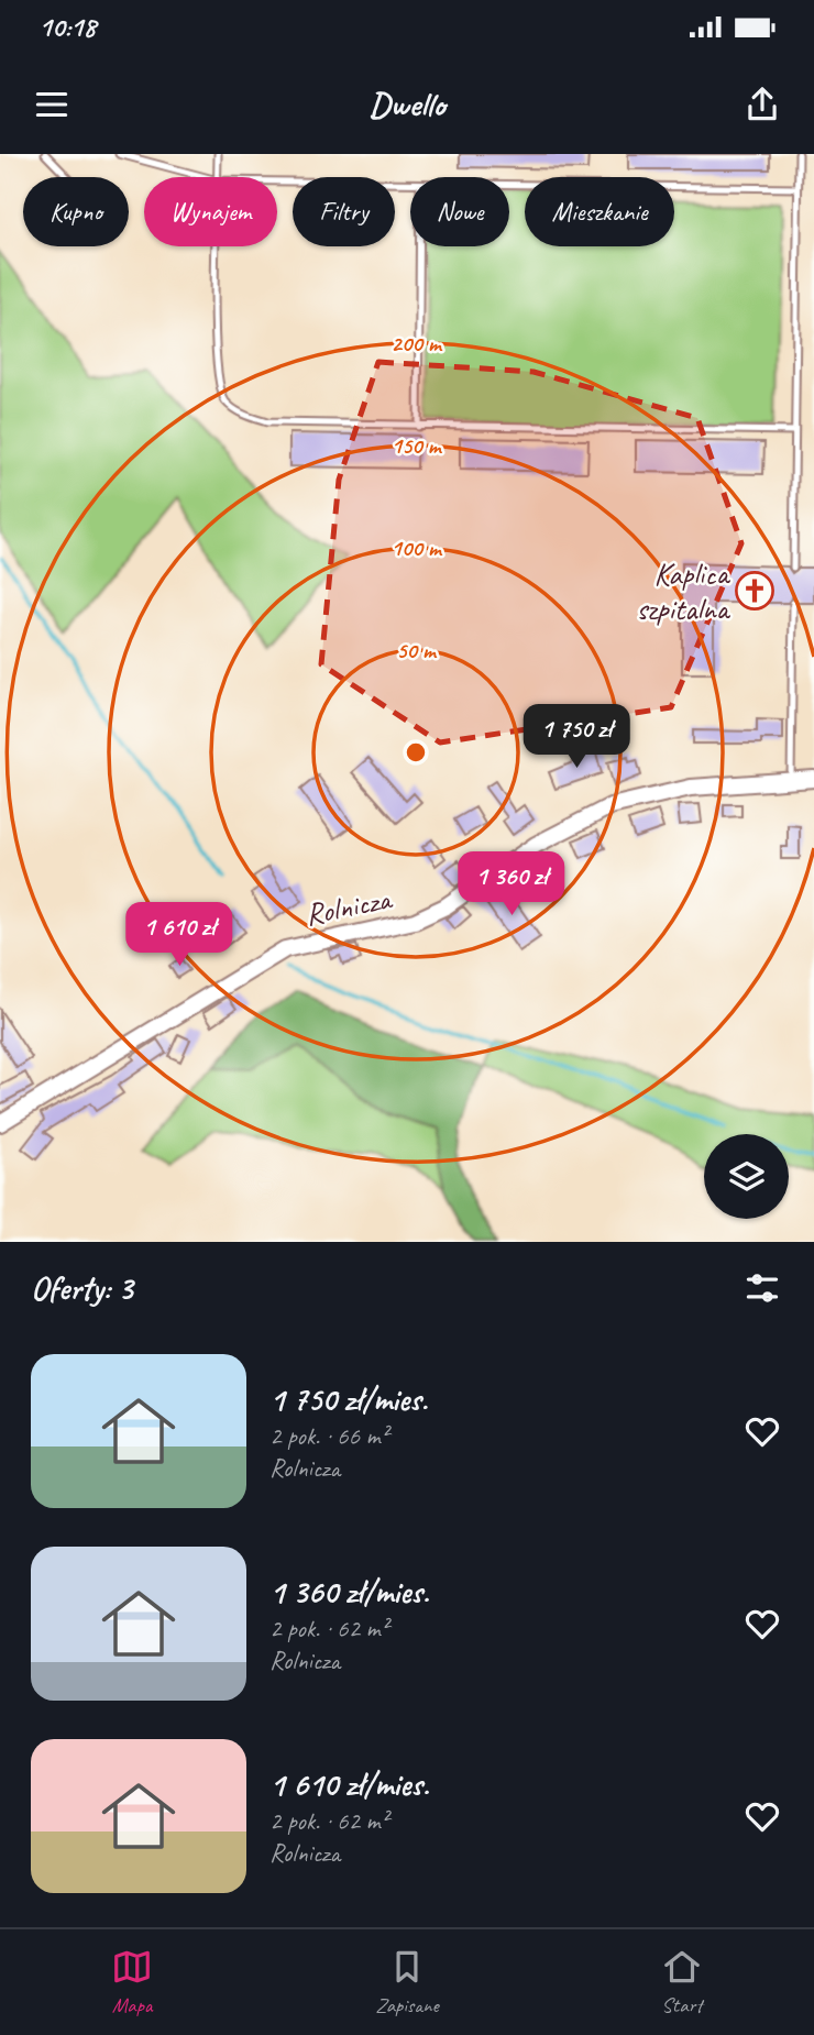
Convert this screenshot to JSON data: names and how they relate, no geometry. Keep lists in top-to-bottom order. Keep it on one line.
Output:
{"streets":{"street":["Rolnicza"]},"places":{"church":["Kaplica szpitalna"]},"page":{"status":"10:18","header":"Dwello","chip":["Kupno","Wynajem","Filtry","Nowe","Mieszkanie"],"price":["1 750 zł","1 360 zł","1 610 zł"],"heading":"Oferty: 3","list":[{"name":"1 750 zł/mies.","note":"2 pok. · 66 m² · Rolnicza"},{"name":"1 360 zł/mies.","note":"2 pok. · 62 m² · Rolnicza"},{"name":"1 610 zł/mies.","note":"2 pok. · 62 m² · Rolnicza"}],"tabs":["Mapa","Zapisane","Start"]},"rings":["200 m","150 m","100 m","50 m"]}
